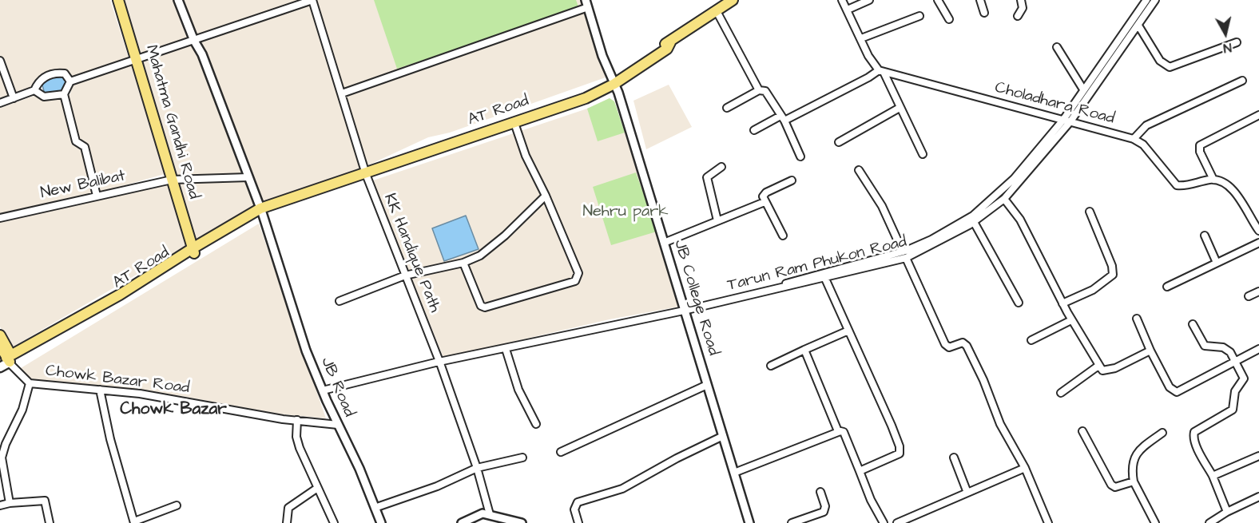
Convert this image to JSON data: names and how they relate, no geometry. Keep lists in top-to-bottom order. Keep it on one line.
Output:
{"streets":{"main road":["AT Road","Mahatma Gandhi Road"],"street":["Choladhara Road","New Balibat","KK Handique Path","Tarun Ram Phukon Road","JB College Road","Chowk Bazar Road","JB Road"]},"crossings":[["Choladhara Road","Tarun Ram Phukon Road"],["AT Road","Mahatma Gandhi Road"],["AT Road","KK Handique Path"],["AT Road","JB College Road"],["AT Road","Chowk Bazar Road"],["AT Road","JB Road"],["Mahatma Gandhi Road","New Balibat"],["New Balibat","JB Road"],["KK Handique Path","Tarun Ram Phukon Road"],["Tarun Ram Phukon Road","JB College Road"],["Tarun Ram Phukon Road","JB Road"],["Chowk Bazar Road","JB Road"]],"districts":["Chowk Bazar"],"parks":["Nehru park"],"north":"bottom"}
